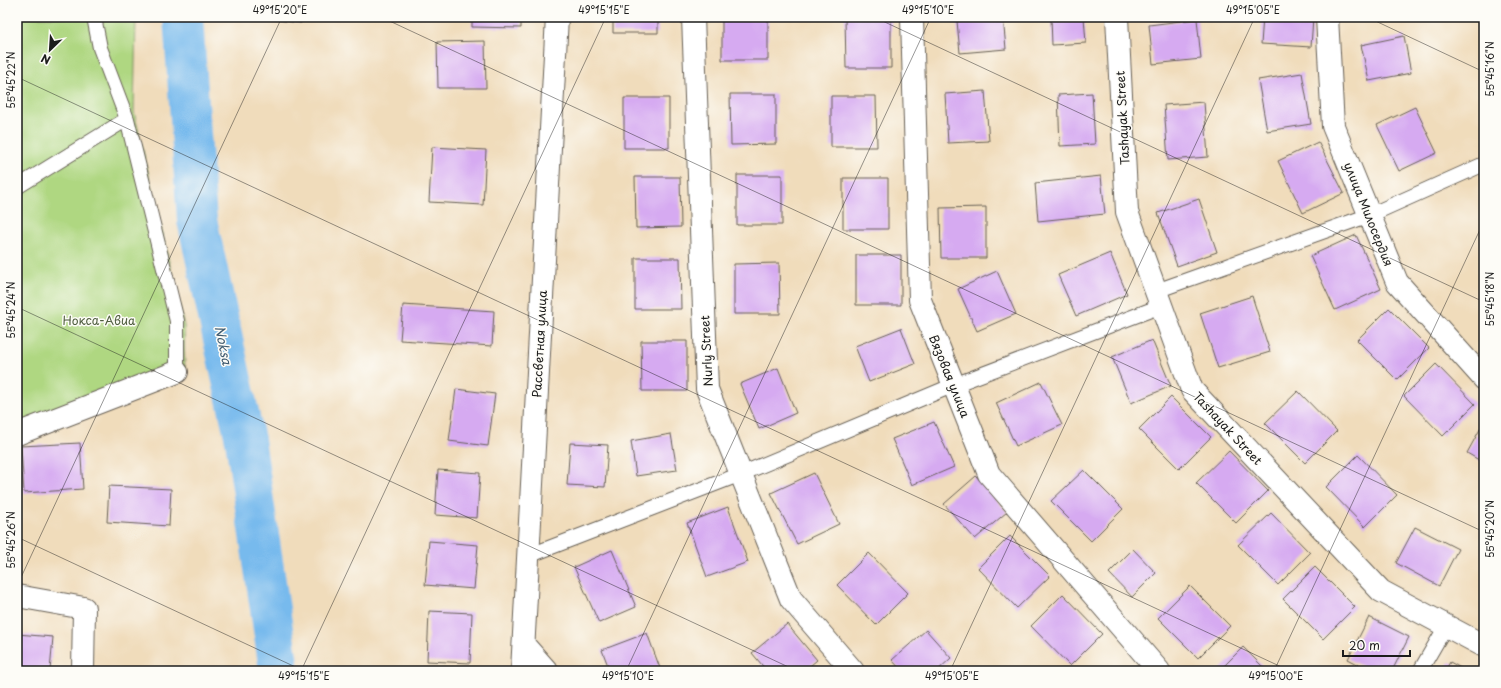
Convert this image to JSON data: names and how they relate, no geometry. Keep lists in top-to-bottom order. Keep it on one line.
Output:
{"streets":{"street":["Tashayak Street","улица Милосердия","Рассветная улица","Nurly Street","Вязовая улица"]},"water":["Noksa"],"parks":["Нокса-Авиа"],"scale_bar":"20 m","north":"bottom left","coordinates":["49°15'20\"E","49°15'15\"E","49°15'10\"E","49°15'05\"E","55°45'16\"N","55°45'22\"N","55°45'18\"N","55°45'24\"N","55°45'20\"N","55°45'26\"N","49°15'00\"E"]}
